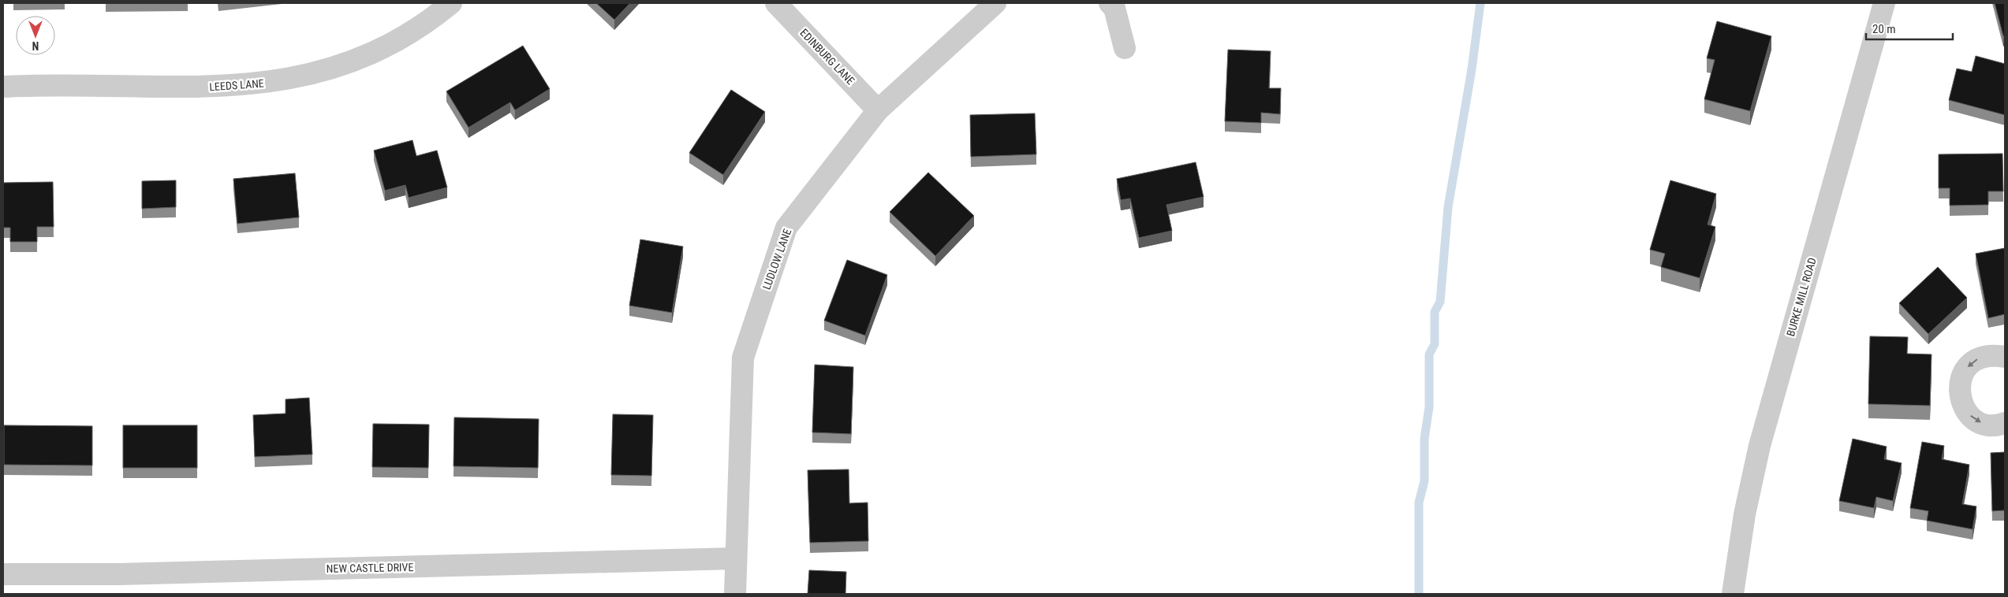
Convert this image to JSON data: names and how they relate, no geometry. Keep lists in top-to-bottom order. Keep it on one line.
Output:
{"streets":{"street":["EDINBURG LANE","LEEDS LANE","LUDLOW LANE","BURKE MILL ROAD","NEW CASTLE DRIVE"]},"crossings":[["EDINBURG LANE","LUDLOW LANE"],["LUDLOW LANE","NEW CASTLE DRIVE"]],"scale_bar":"20 m","north":"bottom"}
